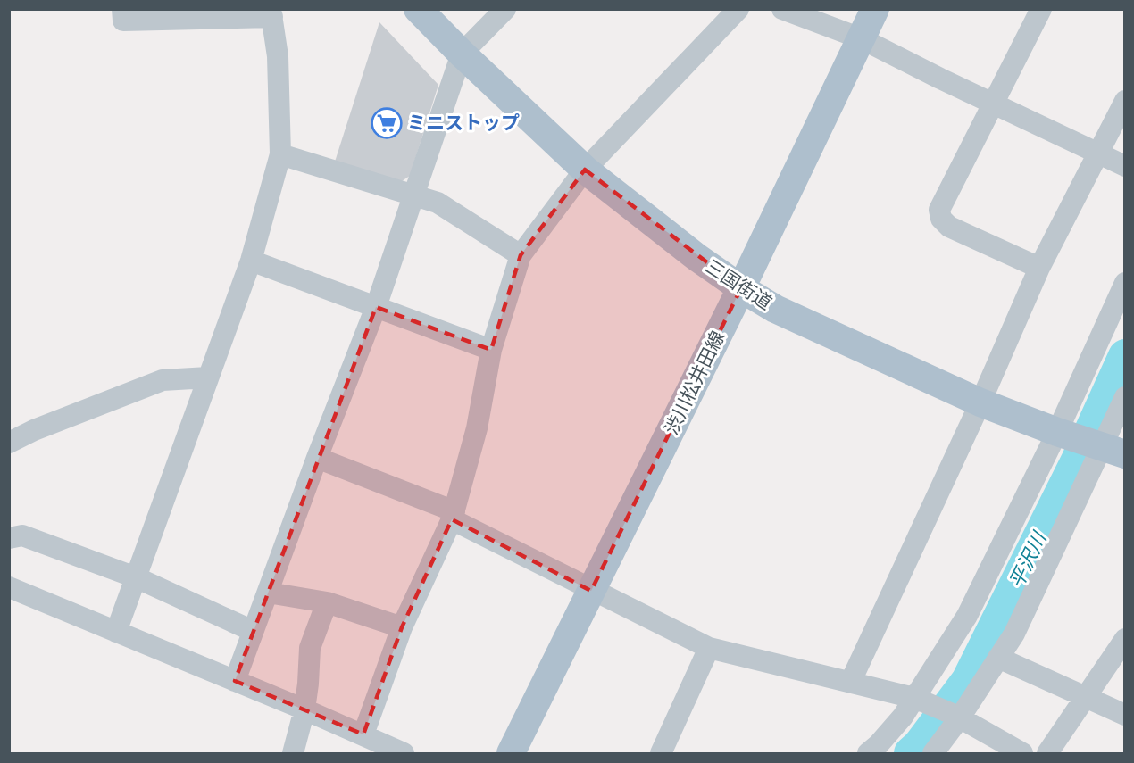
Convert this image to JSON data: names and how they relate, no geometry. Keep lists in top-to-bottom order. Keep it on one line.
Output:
{"streets":{"main road":["三国街道","渋川松井田線"]},"crossings":[["三国街道","渋川松井田線"]],"water":["平沢川"],"places":{"supermarket":["ミニストップ"]}}
